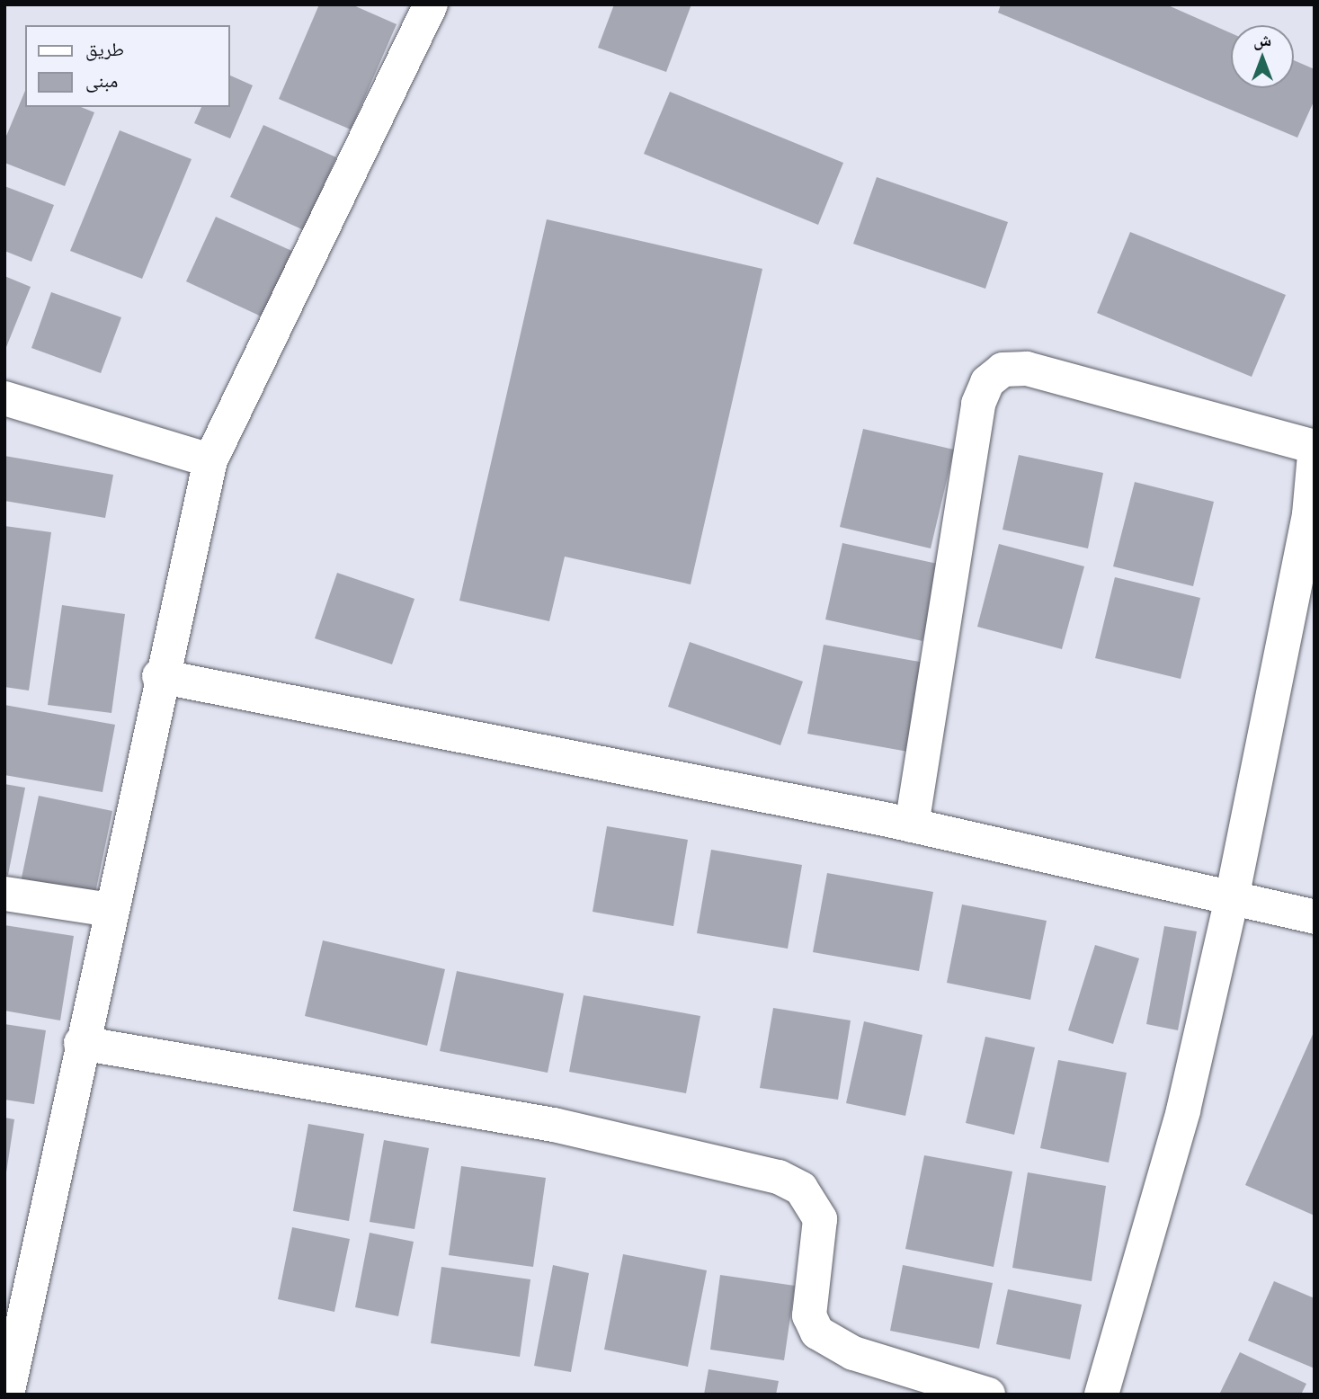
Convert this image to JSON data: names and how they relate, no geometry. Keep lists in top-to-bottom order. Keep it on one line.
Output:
{"legend":["طريق","مبنى"],"north":"top"}
